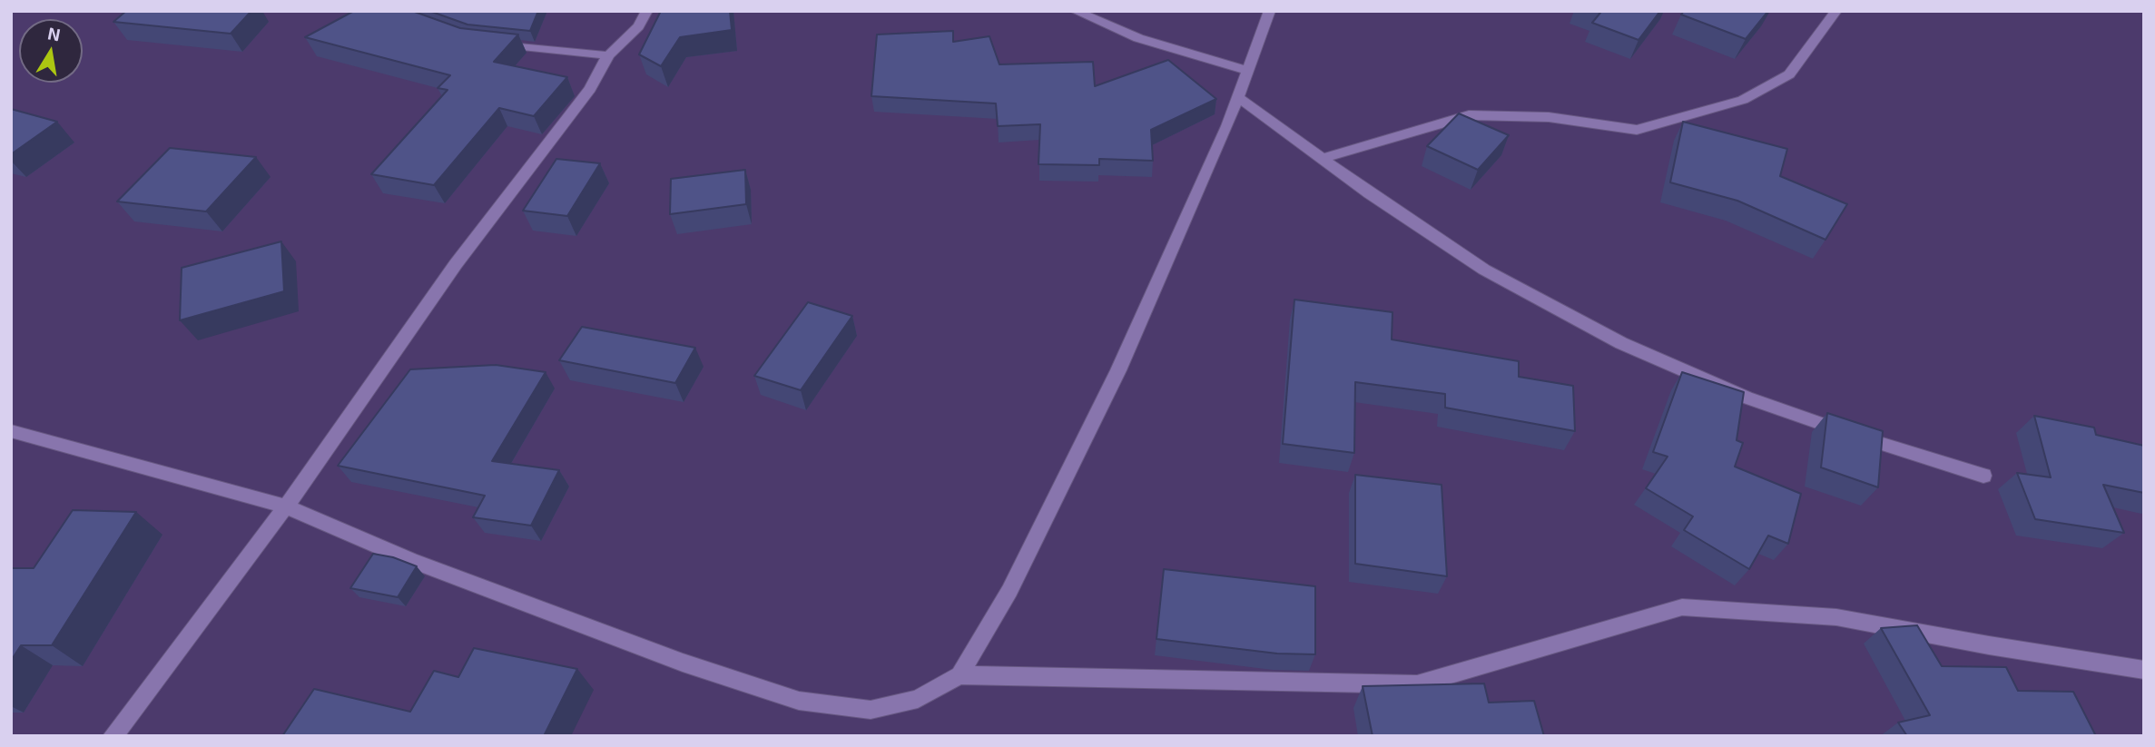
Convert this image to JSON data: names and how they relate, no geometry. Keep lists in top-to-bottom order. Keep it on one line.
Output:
{"north":"top"}
